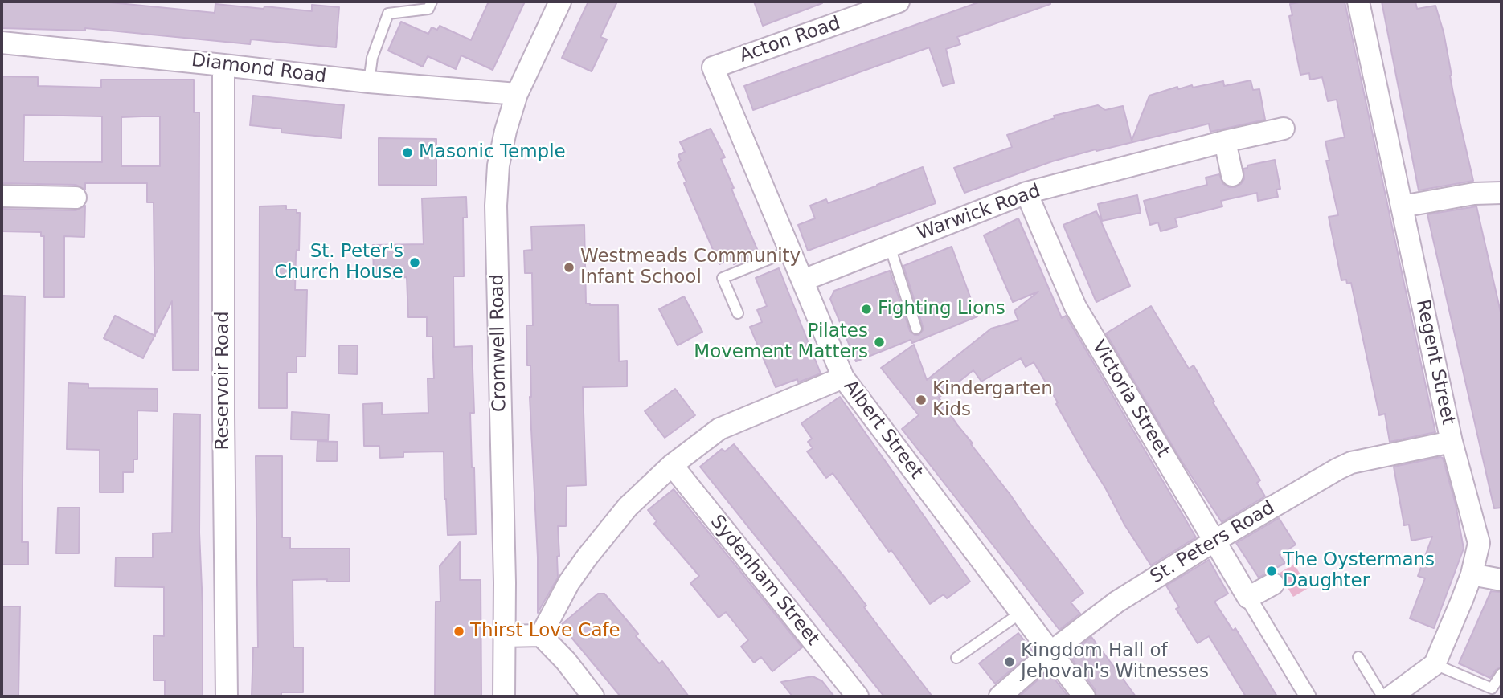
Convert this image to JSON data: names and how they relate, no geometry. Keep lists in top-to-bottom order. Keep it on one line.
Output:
{"streets":{"street":["Acton Road","Diamond Road","Warwick Road","Cromwell Road","Regent Street","Reservoir Road","Victoria Street","Albert Street","St. Peters Road","Sydenham Street"]},"crossings":[["Acton Road","Albert Street"],["Diamond Road","Cromwell Road"],["Diamond Road","Reservoir Road"],["Warwick Road","Victoria Street"],["Warwick Road","Albert Street"],["Regent Street","St. Peters Road"],["Victoria Street","St. Peters Road"],["Albert Street","St. Peters Road"]],"places":["Masonic Temple","St. Peter's Church House","Westmeads Community Infant School","Fighting Lions","Pilates Movement Matters","Kindergarten Kids","The Oystermans Daughter","Thirst Love Cafe","Kingdom Hall of Jehovah's Witnesses"]}
